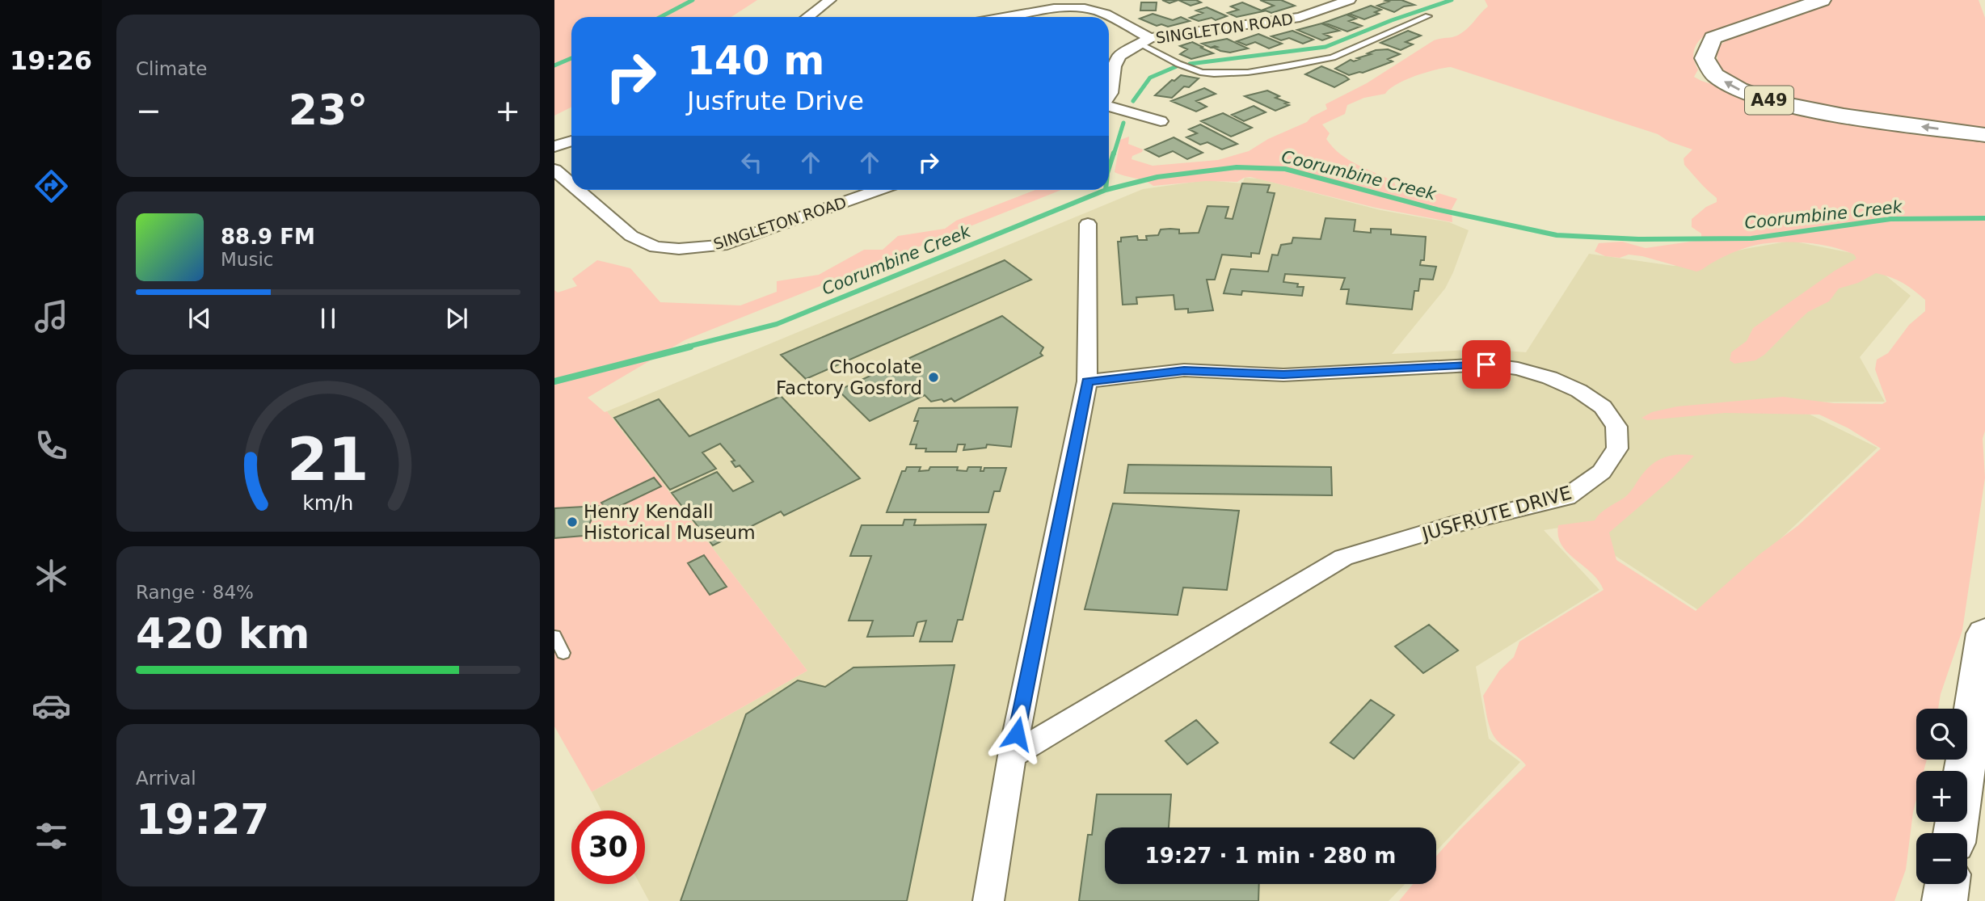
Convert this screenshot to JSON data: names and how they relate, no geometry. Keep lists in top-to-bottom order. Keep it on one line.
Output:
{"streets":{"highway":["A49"],"street":["SINGLETON ROAD","JUSFRUTE DRIVE"]},"water":["Coorumbine Creek"],"places":["Chocolate Factory Gosford","Henry Kendall Historical Museum"],"page":{"tabs":"19:26","tile":["Climate",["Range · 84%","420 km"],["Arrival","19:27"]],"turn":["140 m","Jusfrute Drive"],"heat":["−","23°","+"],"song":["88.9 FM","Music"],"map_buttons":["+","−"],"limit":"30","trip":"19:27 · 1 min · 280 m","gauge":["21","km/h"]}}
